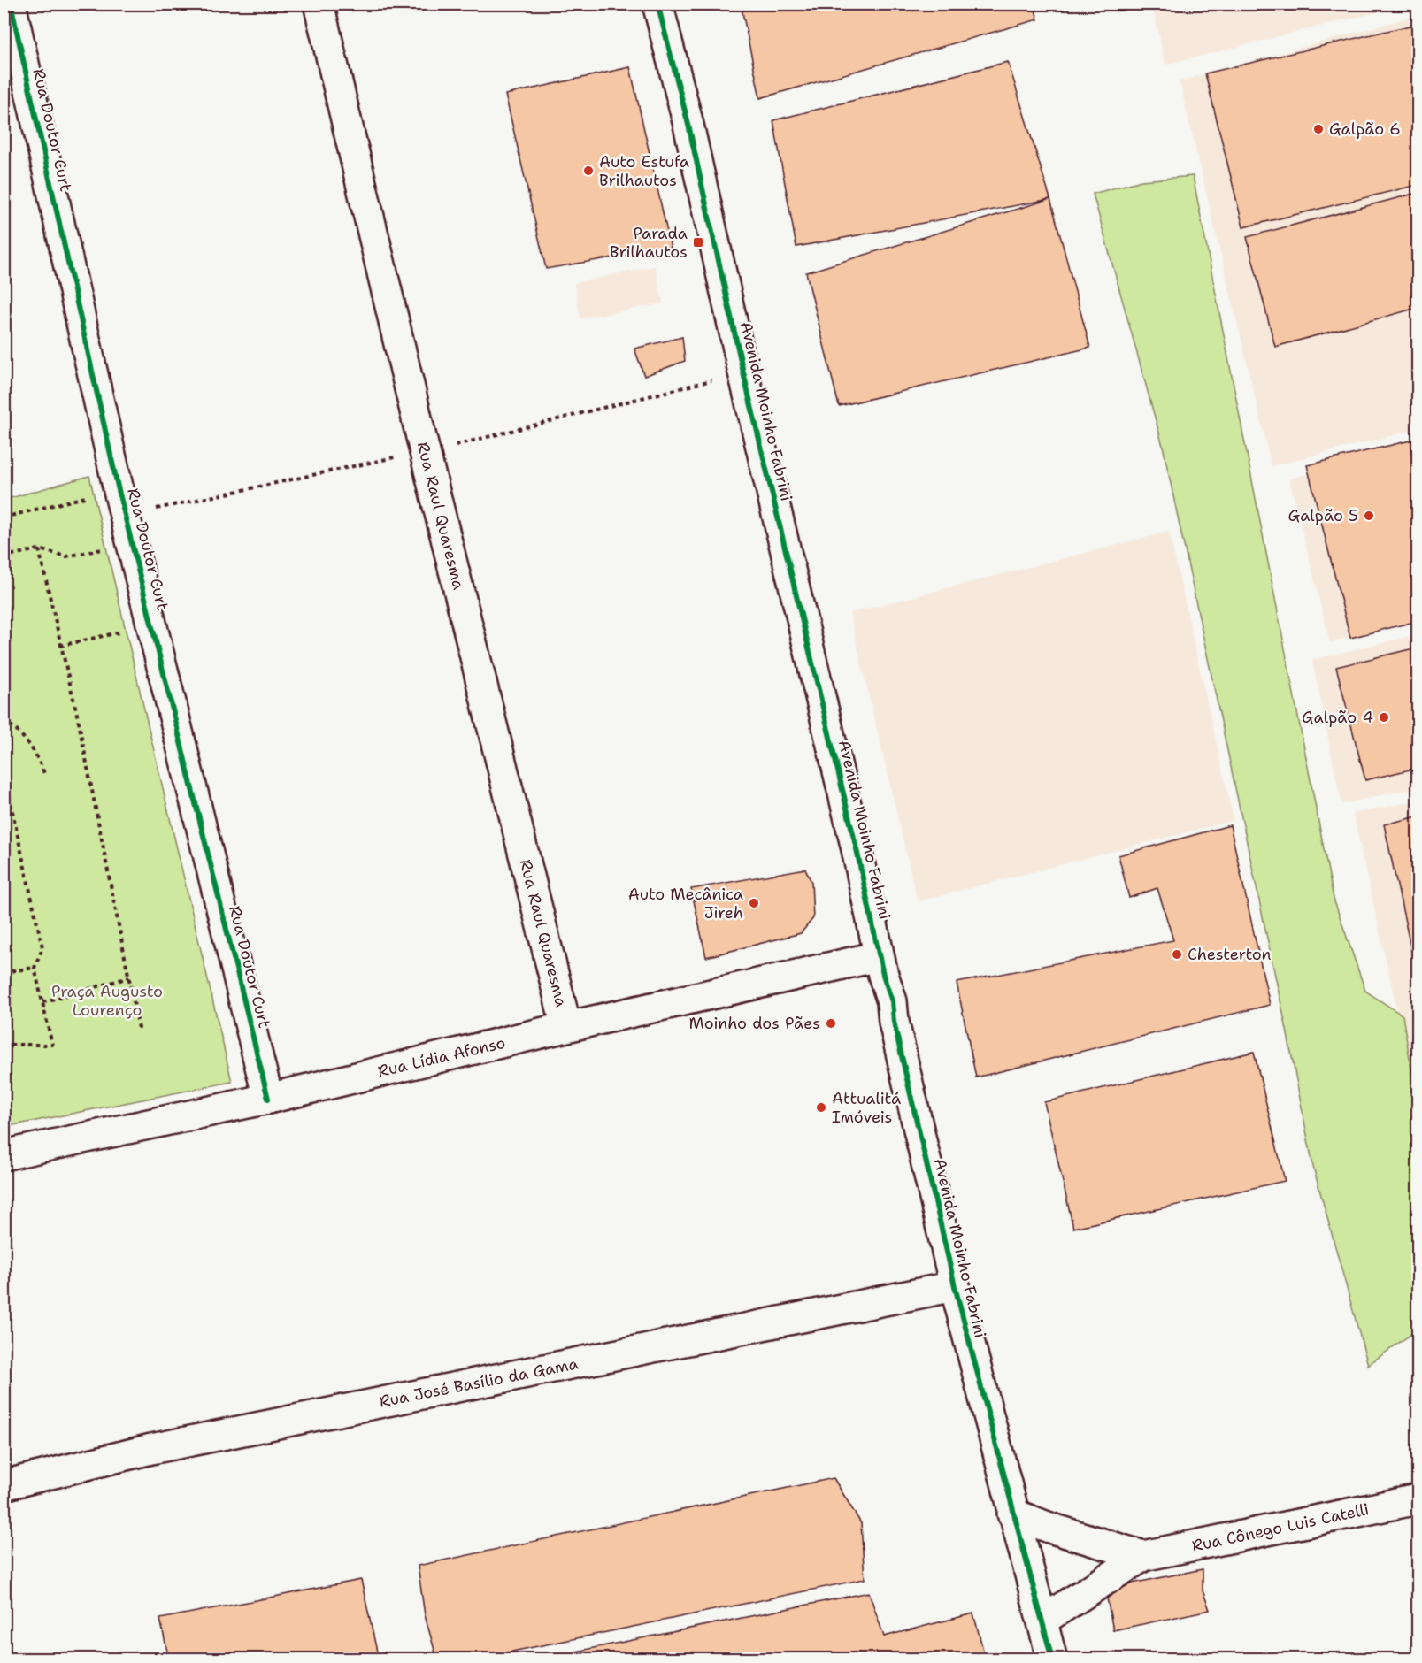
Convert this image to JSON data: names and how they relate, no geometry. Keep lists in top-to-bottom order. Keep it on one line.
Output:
{"streets":{"street":["Rua Doutor Curt","Avenida Moinho Fabrini","Rua Raul Quaresma","Rua Lídia Afonso","Rua José Basílio da Gama","Rua Cônego Luis Catelli"]},"crossings":[["Rua Doutor Curt","Rua Lídia Afonso"],["Avenida Moinho Fabrini","Rua Lídia Afonso"],["Avenida Moinho Fabrini","Rua José Basílio da Gama"],["Avenida Moinho Fabrini","Rua Cônego Luis Catelli"],["Rua Raul Quaresma","Rua Lídia Afonso"]],"parks":["Praça Augusto Lourenço"],"places":{"other":["Galpão 6","Auto Estufa Brilhautos","Galpão 5","Galpão 4","Auto Mecânica Jireh","Chesterton","Moinho dos Pães","Attualitá Imóveis"],"transit":["Parada Brilhautos"]}}
